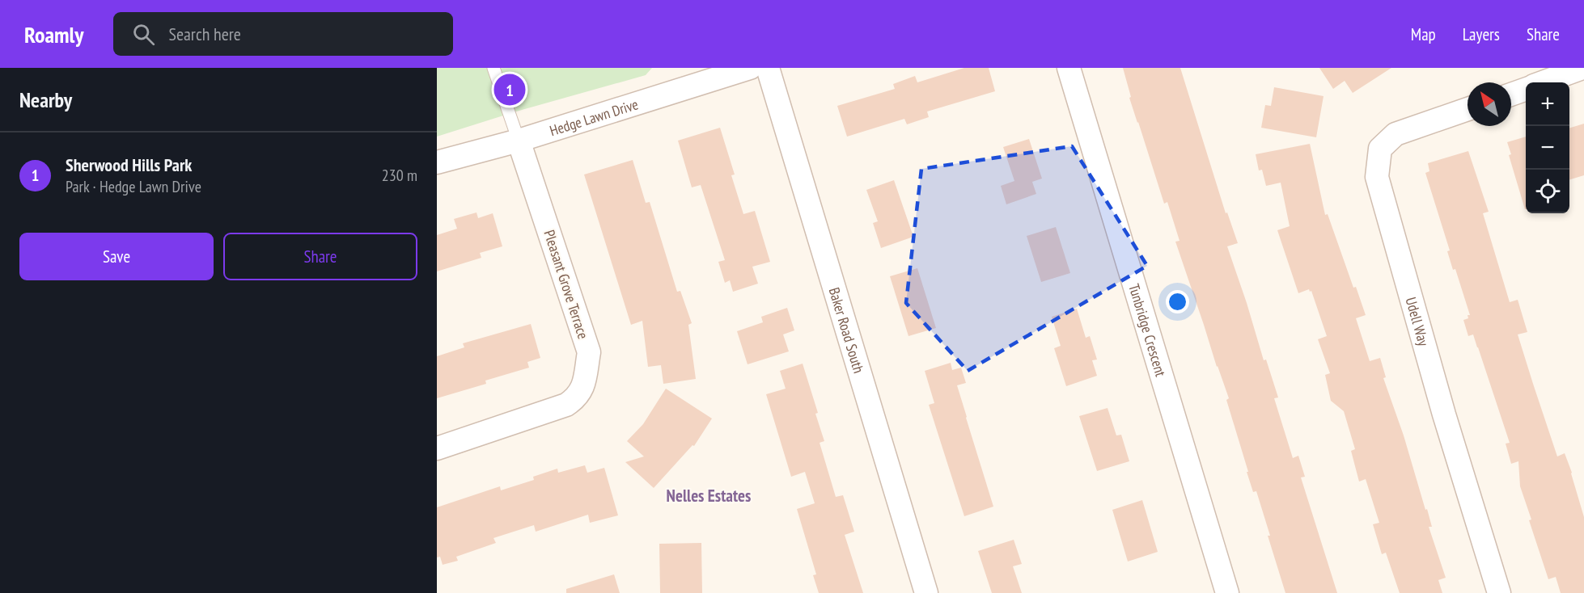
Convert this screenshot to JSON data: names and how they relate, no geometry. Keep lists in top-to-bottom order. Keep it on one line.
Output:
{"streets":{"street":["Hedge Lawn Drive","Pleasant Grove Terrace","Udell Way","Baker Road South","Tunbridge Crescent"]},"crossings":[["Hedge Lawn Drive","Pleasant Grove Terrace"]],"districts":["Nelles Estates"],"north":"top left","page":{"header":"Roamly","search":"Search here","nav":["Map","Layers","Share"],"heading":"Nearby","pins":"1","map_buttons":["+","−"],"list":[{"mark":"1","name":"Sherwood Hills Park","note":"Park · Hedge Lawn Drive","value":"230 m"}],"buttons":["Save","Share"]}}
